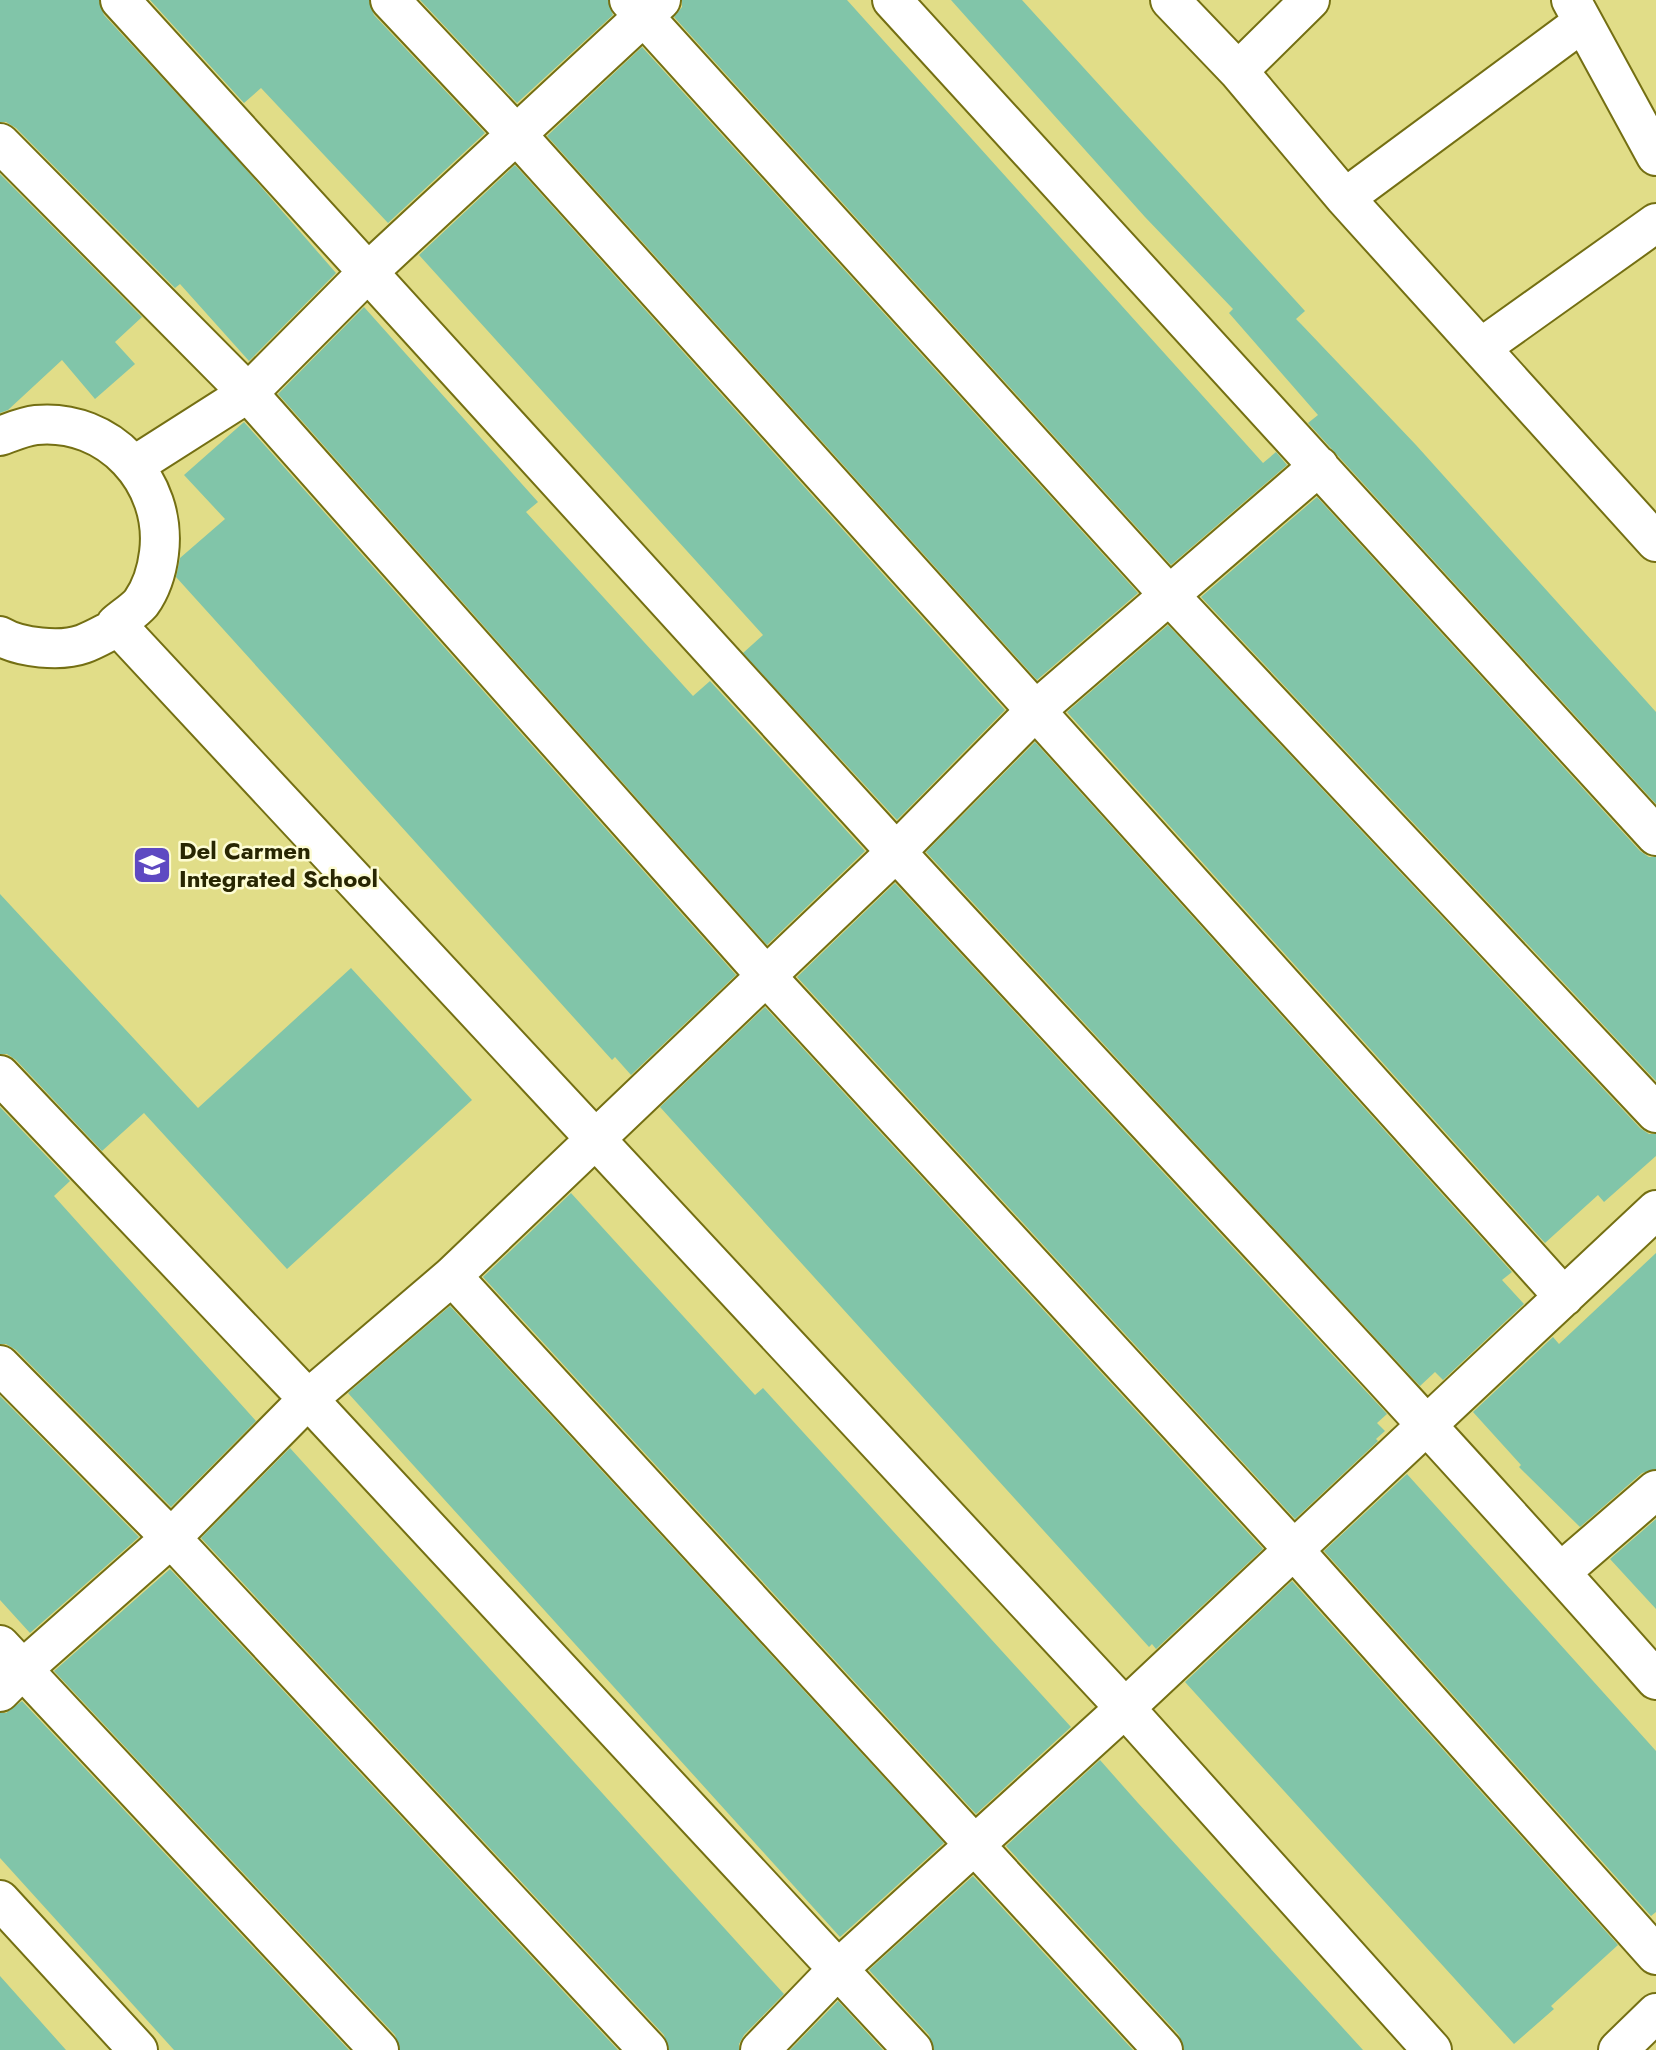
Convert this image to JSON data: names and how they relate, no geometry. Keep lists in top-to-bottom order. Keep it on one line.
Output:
{"places":{"school or university":["Del Carmen Integrated School"]}}
